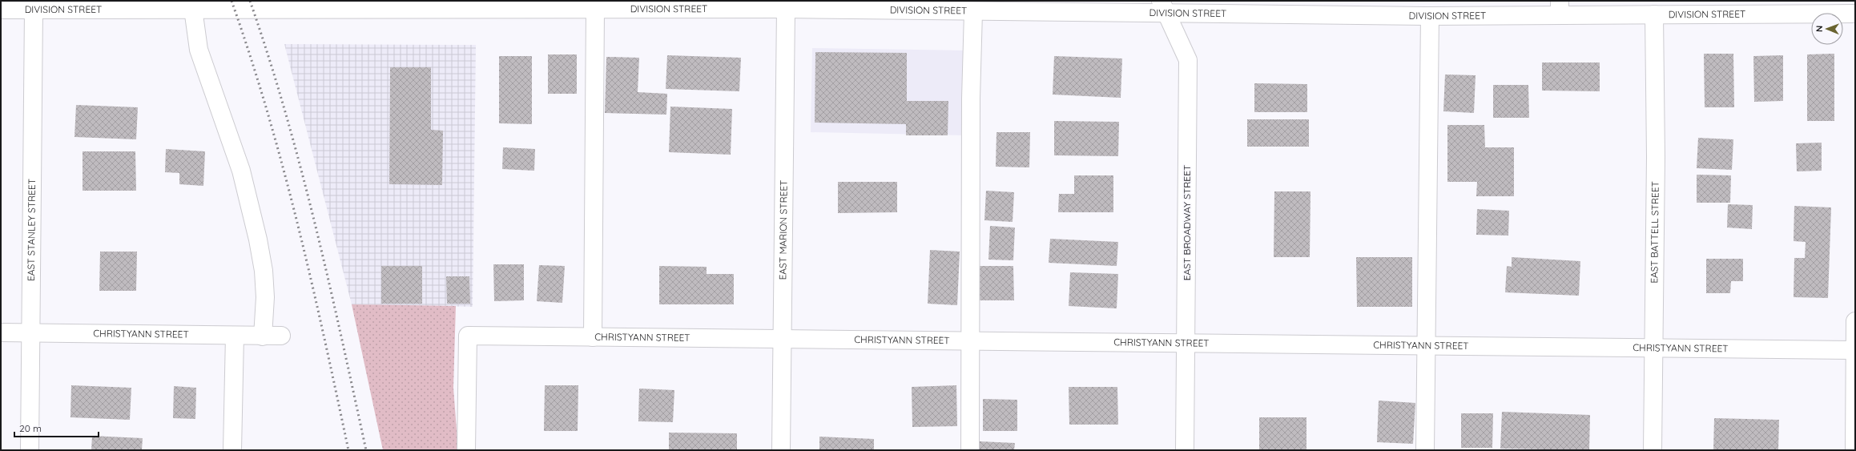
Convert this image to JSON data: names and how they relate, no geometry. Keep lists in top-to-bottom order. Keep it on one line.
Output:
{"streets":{"street":["DIVISION STREET","EAST BROADWAY STREET","EAST STANLEY STREET","EAST MARION STREET","EAST BATTELL STREET","CHRISTYANN STREET"]},"crossings":[["DIVISION STREET","EAST BROADWAY STREET"],["DIVISION STREET","EAST STANLEY STREET"],["DIVISION STREET","EAST MARION STREET"],["DIVISION STREET","EAST BATTELL STREET"],["EAST BROADWAY STREET","CHRISTYANN STREET"],["EAST STANLEY STREET","CHRISTYANN STREET"],["EAST MARION STREET","CHRISTYANN STREET"],["EAST BATTELL STREET","CHRISTYANN STREET"]],"scale_bar":"20 m","north":"left"}
